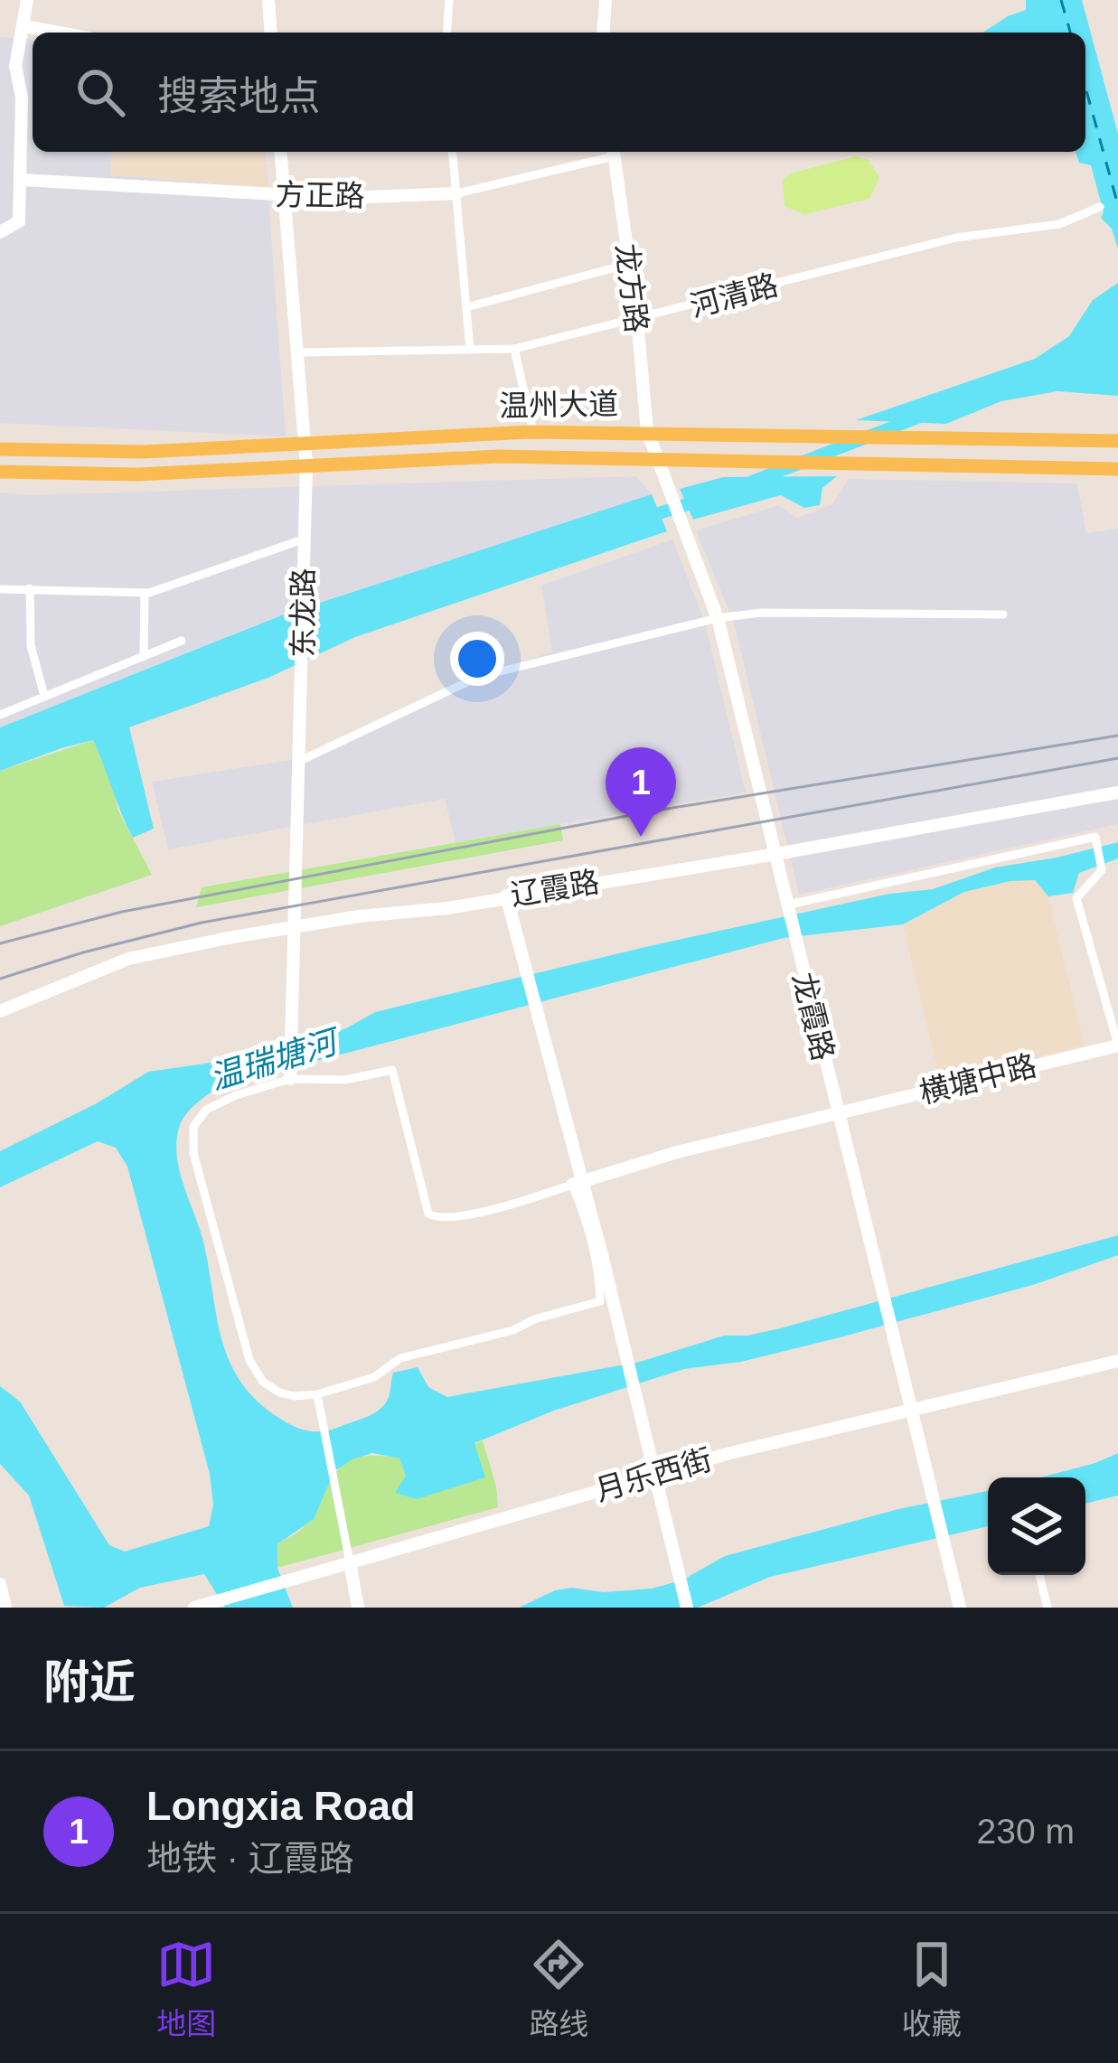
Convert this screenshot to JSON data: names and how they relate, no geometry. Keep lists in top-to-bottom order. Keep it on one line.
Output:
{"streets":{"main road":["温州大道"],"street":["方正路","龙方路","河清路","东龙路","辽霞路","龙霞路","横塘中路","月乐西街"]},"crossings":[["方正路","龙方路"],["方正路","东龙路"],["龙方路","河清路"],["龙方路","温州大道"],["龙方路","龙霞路"],["河清路","东龙路"],["温州大道","东龙路"],["温州大道","龙霞路"],["辽霞路","龙霞路"],["龙霞路","横塘中路"],["龙霞路","月乐西街"]],"water":["温瑞塘河"],"page":{"search":"搜索地点","pins":"1","heading":"附近","list":[{"mark":"1","name":"Longxia Road","note":"地铁 · 辽霞路","value":"230 m"}],"nav":["地图","路线","收藏"]}}
